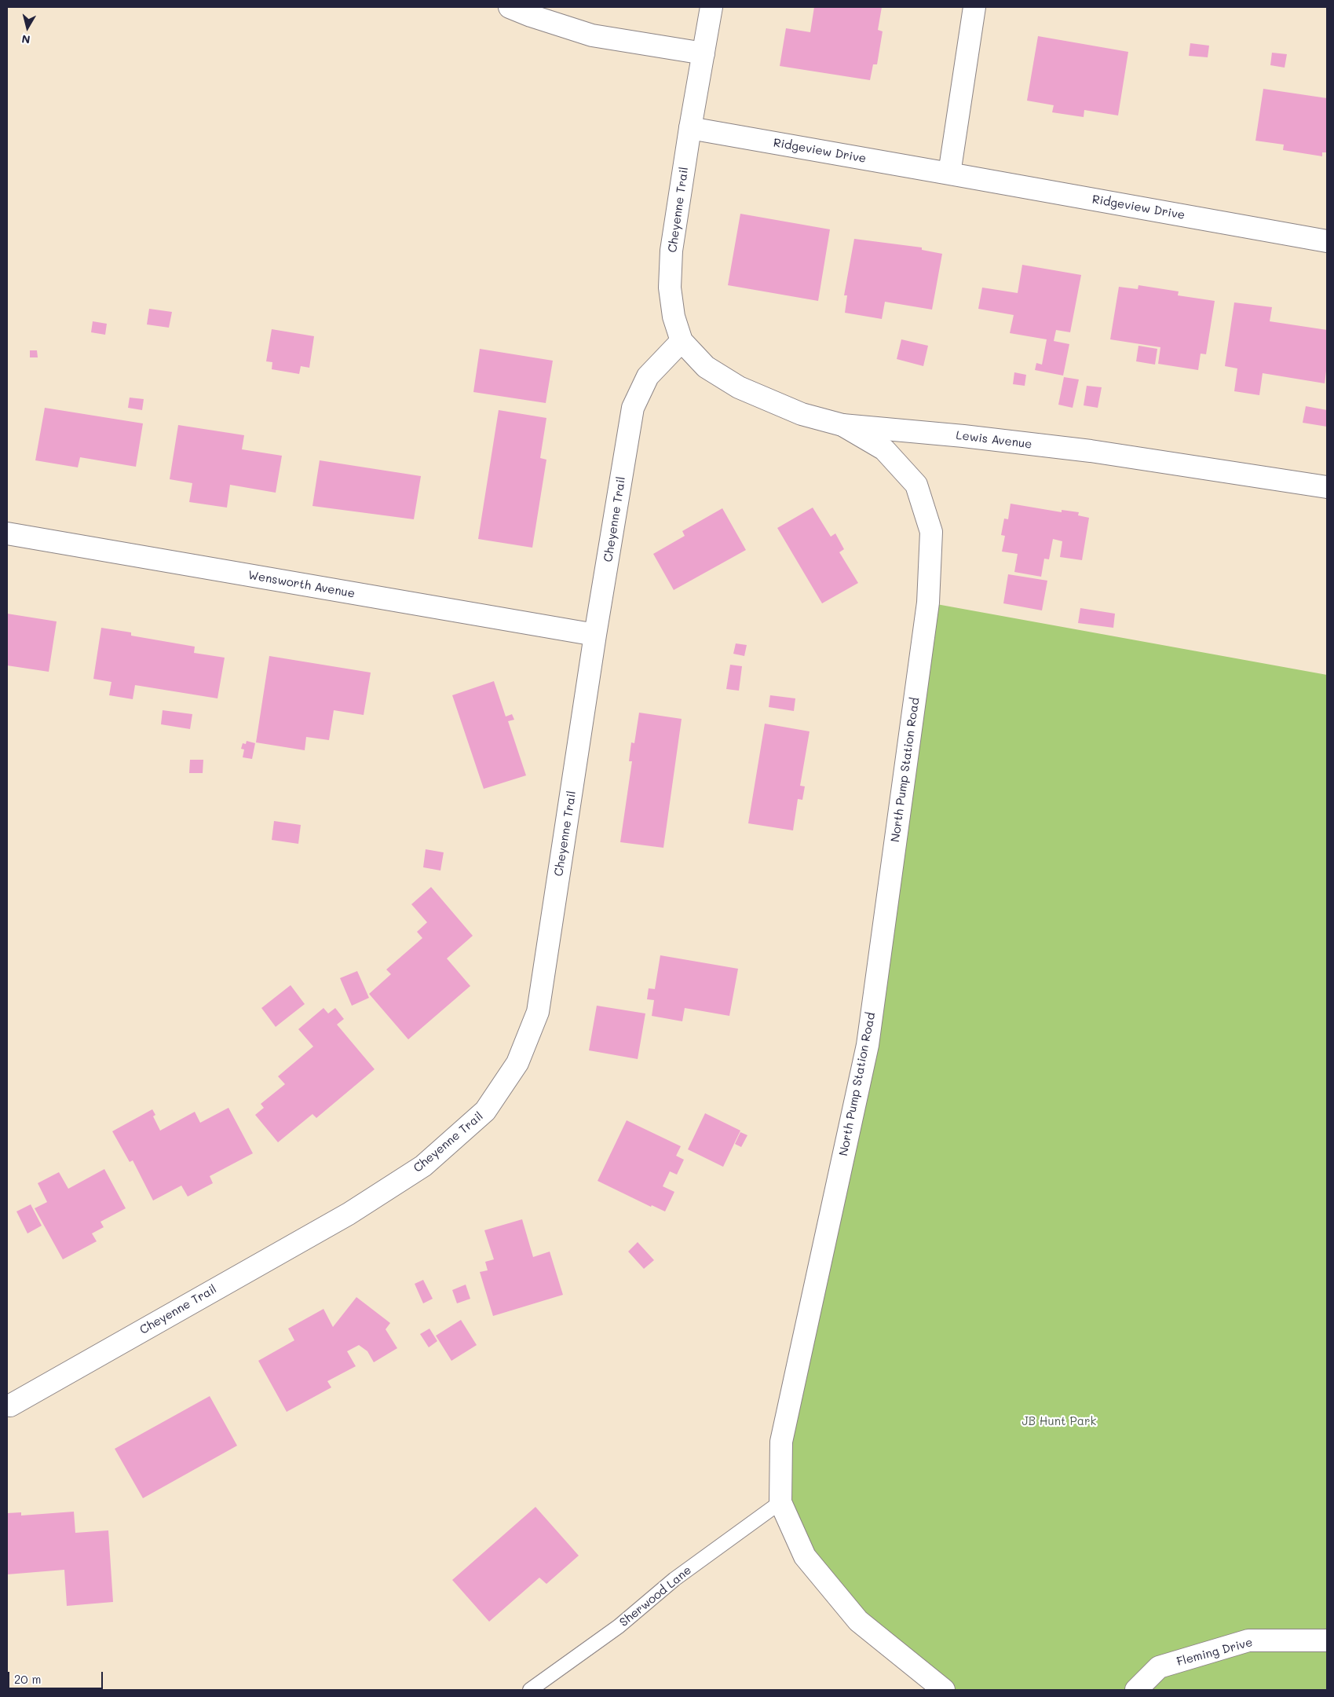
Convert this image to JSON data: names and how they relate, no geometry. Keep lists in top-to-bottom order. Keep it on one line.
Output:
{"streets":{"street":["Ridgeview Drive","Cheyenne Trail","Lewis Avenue","Wensworth Avenue","North Pump Station Road","Fleming Drive"],"lane":["Sherwood Lane"]},"crossings":[["Ridgeview Drive","Cheyenne Trail"],["Cheyenne Trail","Lewis Avenue"],["Cheyenne Trail","Wensworth Avenue"],["Lewis Avenue","North Pump Station Road"],["North Pump Station Road","Sherwood Lane"]],"parks":["JB Hunt Park"],"scale_bar":"20 m","north":"bottom"}
